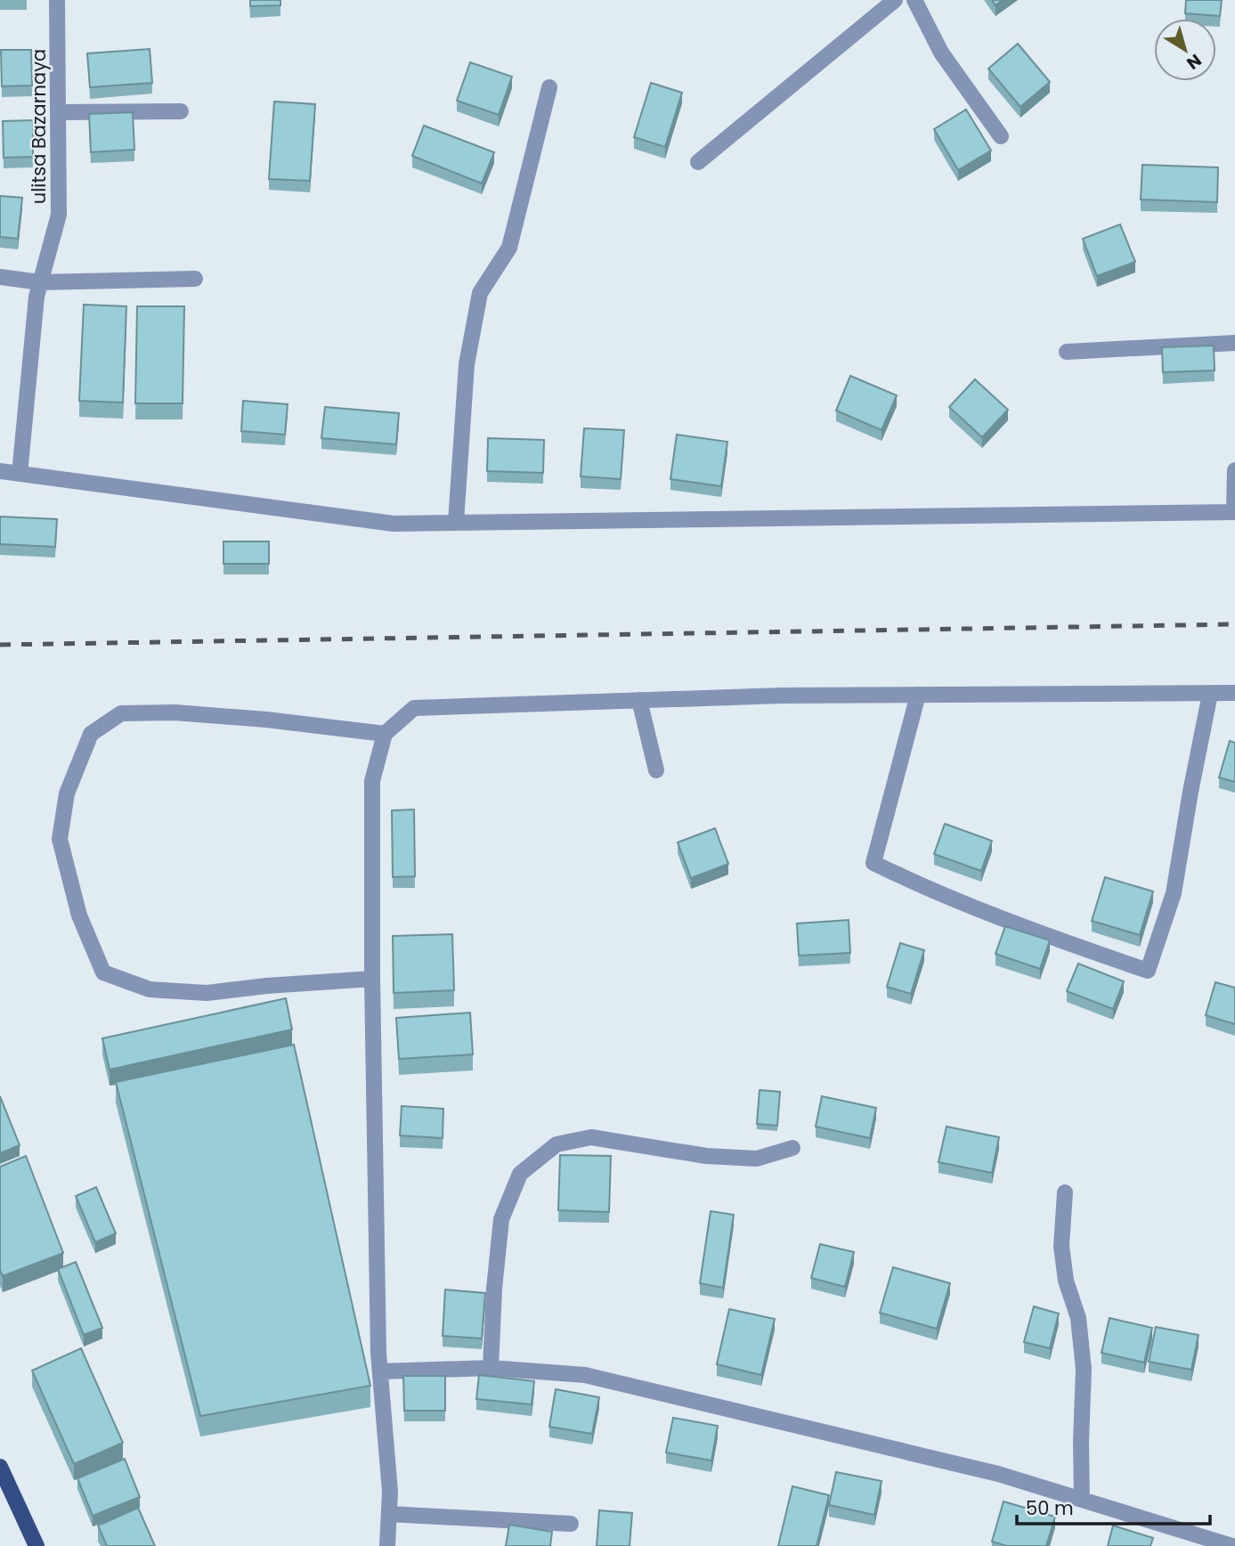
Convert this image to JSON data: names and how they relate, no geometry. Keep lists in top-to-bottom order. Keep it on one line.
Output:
{"streets":{"street":["ulitsa Bazarnaya"]},"scale_bar":"50 m","north":"bottom right"}
